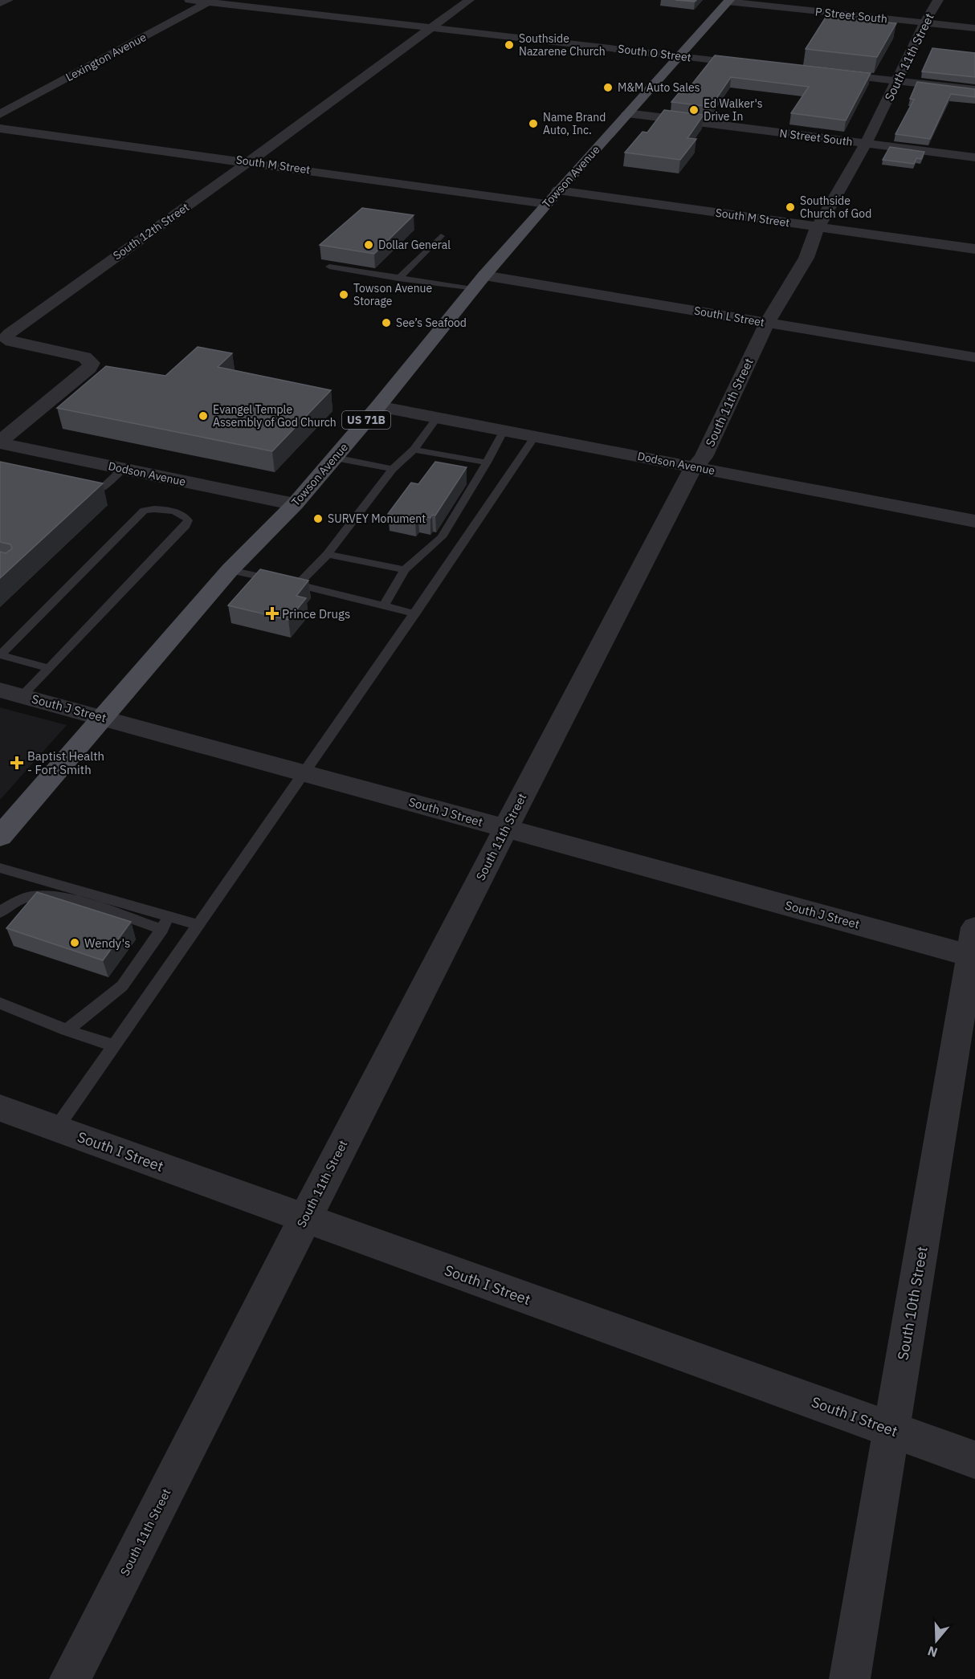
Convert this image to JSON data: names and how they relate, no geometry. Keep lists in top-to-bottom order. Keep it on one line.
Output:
{"streets":{"main road":["Towson Avenue","US 71B"],"street":["P Street South","South O Street","Lexington Avenue","South 11th Street","N Street South","South M Street","South 12th Street","South L Street","Dodson Avenue","South J Street","South I Street","South 10th Street"]},"crossings":[["P Street South","South 11th Street"],["P Street South","Towson Avenue"],["South O Street","Lexington Avenue"],["South O Street","Towson Avenue"],["South O Street","South 12th Street"],["South 11th Street","N Street South"],["South 11th Street","South M Street"],["South 11th Street","South L Street"],["South 11th Street","Dodson Avenue"],["South 11th Street","South J Street"],["South 11th Street","South I Street"],["N Street South","Towson Avenue"],["South M Street","Towson Avenue"],["South M Street","South 12th Street"],["Towson Avenue","South L Street"],["Towson Avenue","Dodson Avenue"],["Towson Avenue","South J Street"],["South 12th Street","Dodson Avenue"],["South J Street","South 10th Street"],["South I Street","South 10th Street"]],"places":{"other":["Southside Nazarene Church","M&M Auto Sales","Ed Walker's Drive In","Name Brand Auto, Inc.","Southside Church of God","Dollar General","Towson Avenue Storage","See’s Seafood","Evangel Temple Assembly of God Church","SURVEY Monument","Wendy's"],"health":["Prince Drugs","Baptist Health - Fort Smith"]},"north":"bottom"}
